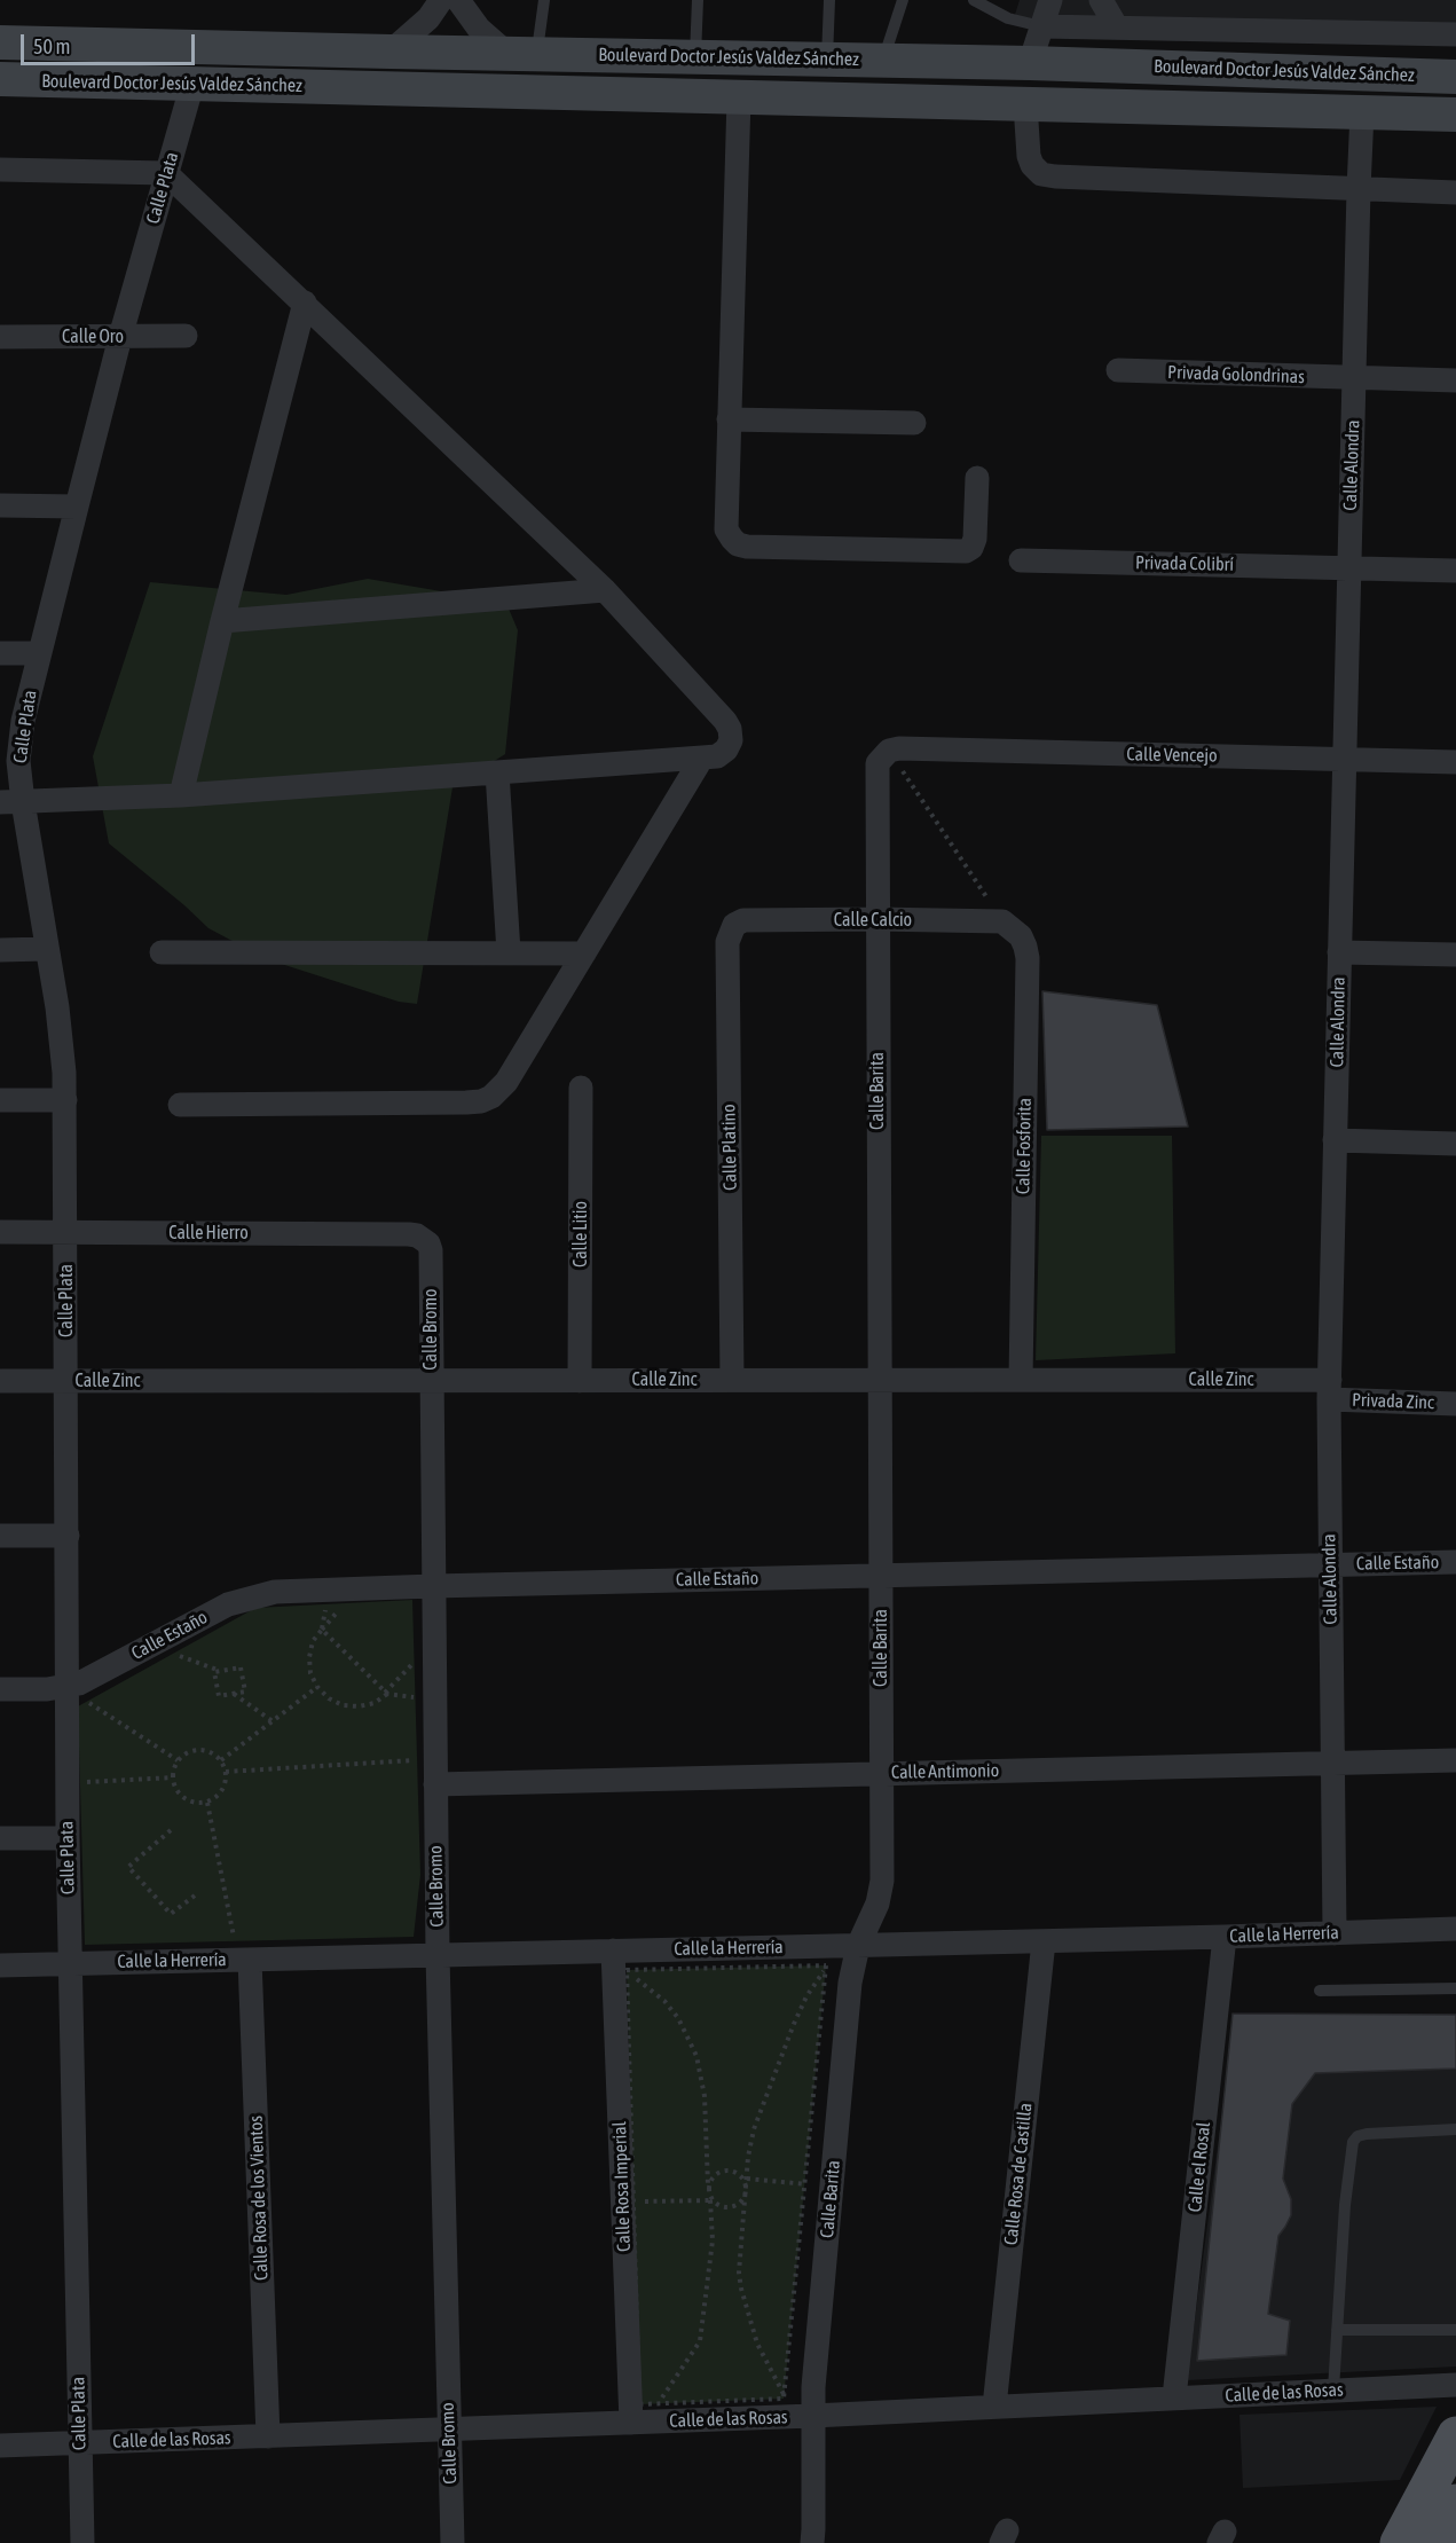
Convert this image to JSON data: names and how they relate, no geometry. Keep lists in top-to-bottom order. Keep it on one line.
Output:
{"streets":{"main road":["Boulevard Doctor Jesús Valdez Sánchez"],"street":["Calle Plata","Calle Oro","Privada Golondrinas","Calle Alondra","Privada Colibrí","Calle Vencejo","Calle Calcio","Calle Barita","Calle Fosforita","Calle Platino","Calle Hierro","Calle Litio","Calle Bromo","Calle Zinc","Privada Zinc","Calle Estaño","Calle Antimonio","Calle la Herrería","Calle el Rosal","Calle Rosa de Castilla","Calle Rosa Imperial","Calle Rosa de los Vientos","Calle de las Rosas"]},"crossings":[["Boulevard Doctor Jesús Valdez Sánchez","Calle Plata"],["Boulevard Doctor Jesús Valdez Sánchez","Calle Alondra"],["Calle Plata","Calle Oro"],["Calle Plata","Calle Hierro"],["Calle Plata","Calle Zinc"],["Calle Plata","Calle Estaño"],["Calle Plata","Calle la Herrería"],["Calle Plata","Calle de las Rosas"],["Privada Golondrinas","Calle Alondra"],["Calle Alondra","Privada Colibrí"],["Calle Alondra","Calle Vencejo"],["Calle Alondra","Calle Zinc"],["Calle Alondra","Privada Zinc"],["Calle Alondra","Calle Estaño"],["Calle Alondra","Calle Antimonio"],["Calle Alondra","Calle la Herrería"],["Calle Vencejo","Calle Barita"],["Calle Calcio","Calle Barita"],["Calle Calcio","Calle Fosforita"],["Calle Calcio","Calle Platino"],["Calle Barita","Calle Zinc"],["Calle Barita","Calle Estaño"],["Calle Barita","Calle Antimonio"],["Calle Barita","Calle la Herrería"],["Calle Barita","Calle de las Rosas"],["Calle Fosforita","Calle Zinc"],["Calle Platino","Calle Zinc"],["Calle Hierro","Calle Bromo"],["Calle Litio","Calle Zinc"],["Calle Bromo","Calle Zinc"],["Calle Bromo","Calle Estaño"],["Calle Bromo","Calle Antimonio"],["Calle Bromo","Calle la Herrería"],["Calle Bromo","Calle de las Rosas"],["Calle Zinc","Privada Zinc"],["Calle la Herrería","Calle el Rosal"],["Calle la Herrería","Calle Rosa de Castilla"],["Calle la Herrería","Calle Rosa Imperial"],["Calle la Herrería","Calle Rosa de los Vientos"],["Calle el Rosal","Calle de las Rosas"],["Calle Rosa de Castilla","Calle de las Rosas"],["Calle Rosa Imperial","Calle de las Rosas"],["Calle Rosa de los Vientos","Calle de las Rosas"]],"scale_bar":"50 m"}
